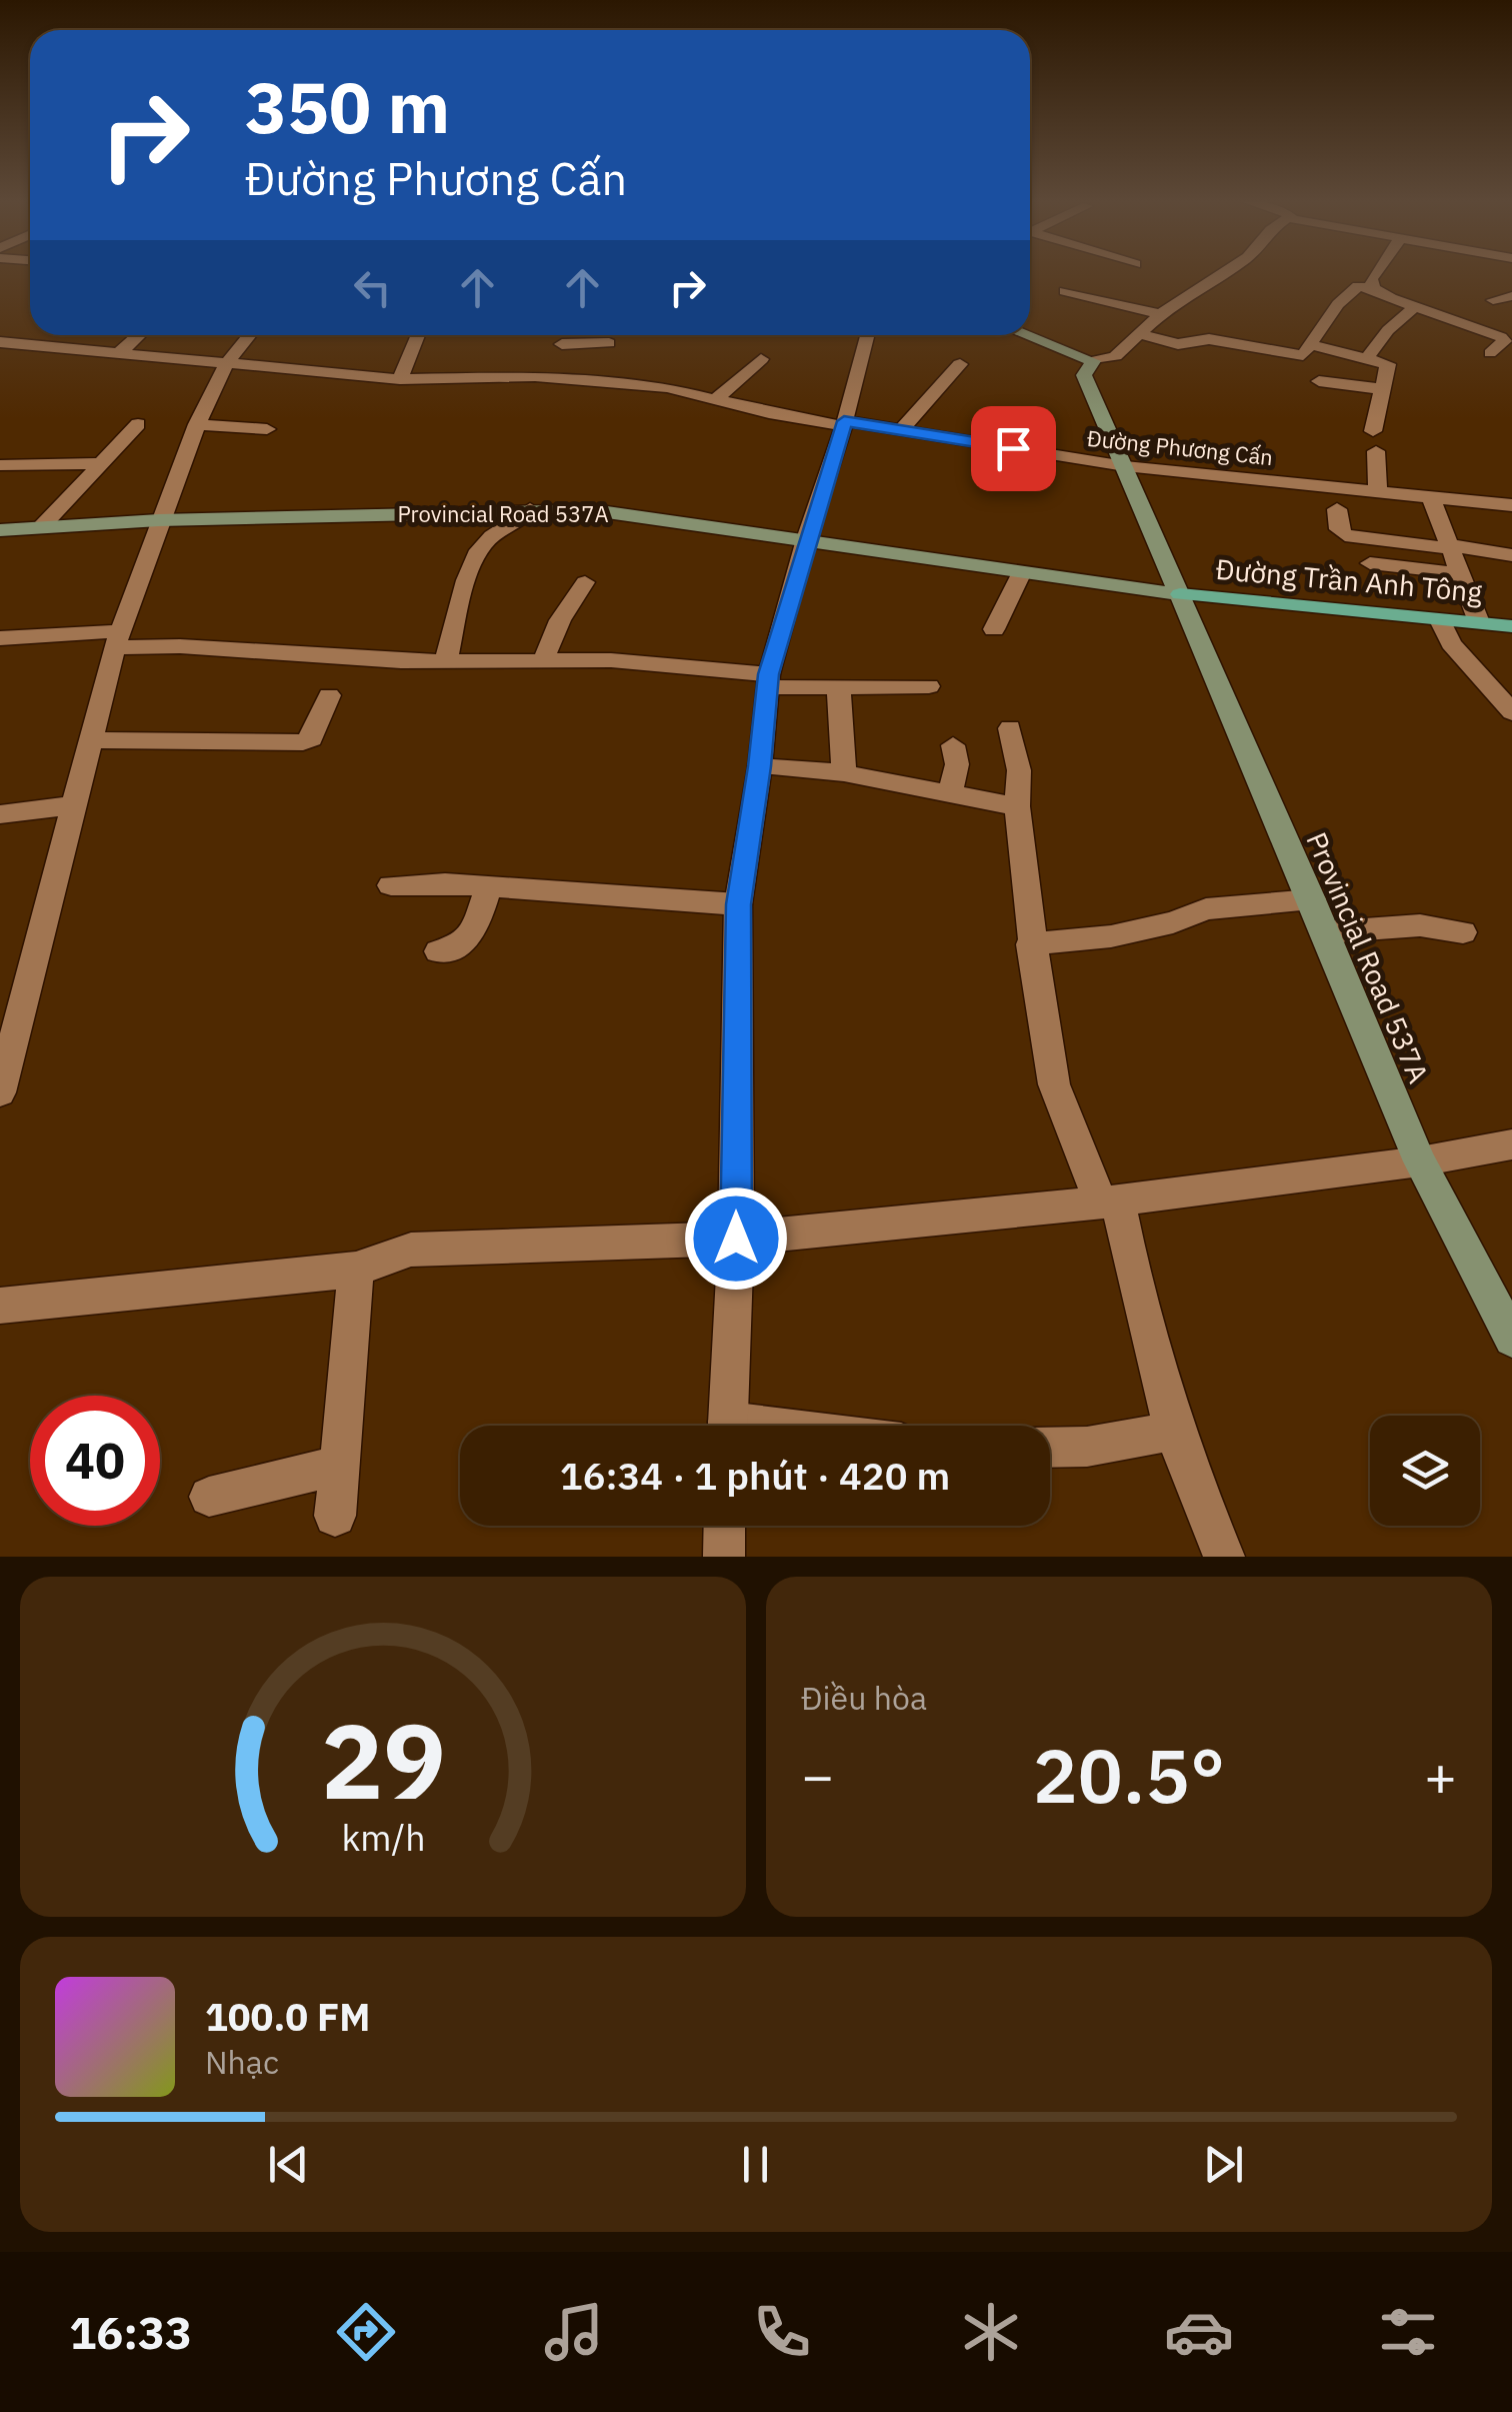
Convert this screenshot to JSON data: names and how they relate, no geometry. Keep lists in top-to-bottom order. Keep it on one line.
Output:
{"streets":{"main road":["Provincial Road 537A","Đường Trần Anh Tông"],"street":["Đường Phương Cấn"]},"crossings":[["Đường Phương Cấn","Provincial Road 537A"],["Provincial Road 537A","Đường Trần Anh Tông"]],"page":{"turn":["350 m","Đường Phương Cấn"],"limit":"40","trip":"16:34 · 1 phút · 420 m","tile":"Điều hòa","heat":["−","20.5°","+"],"song":["100.0 FM","Nhạc"],"tabs":"16:33","gauge":["29","km/h"]}}
